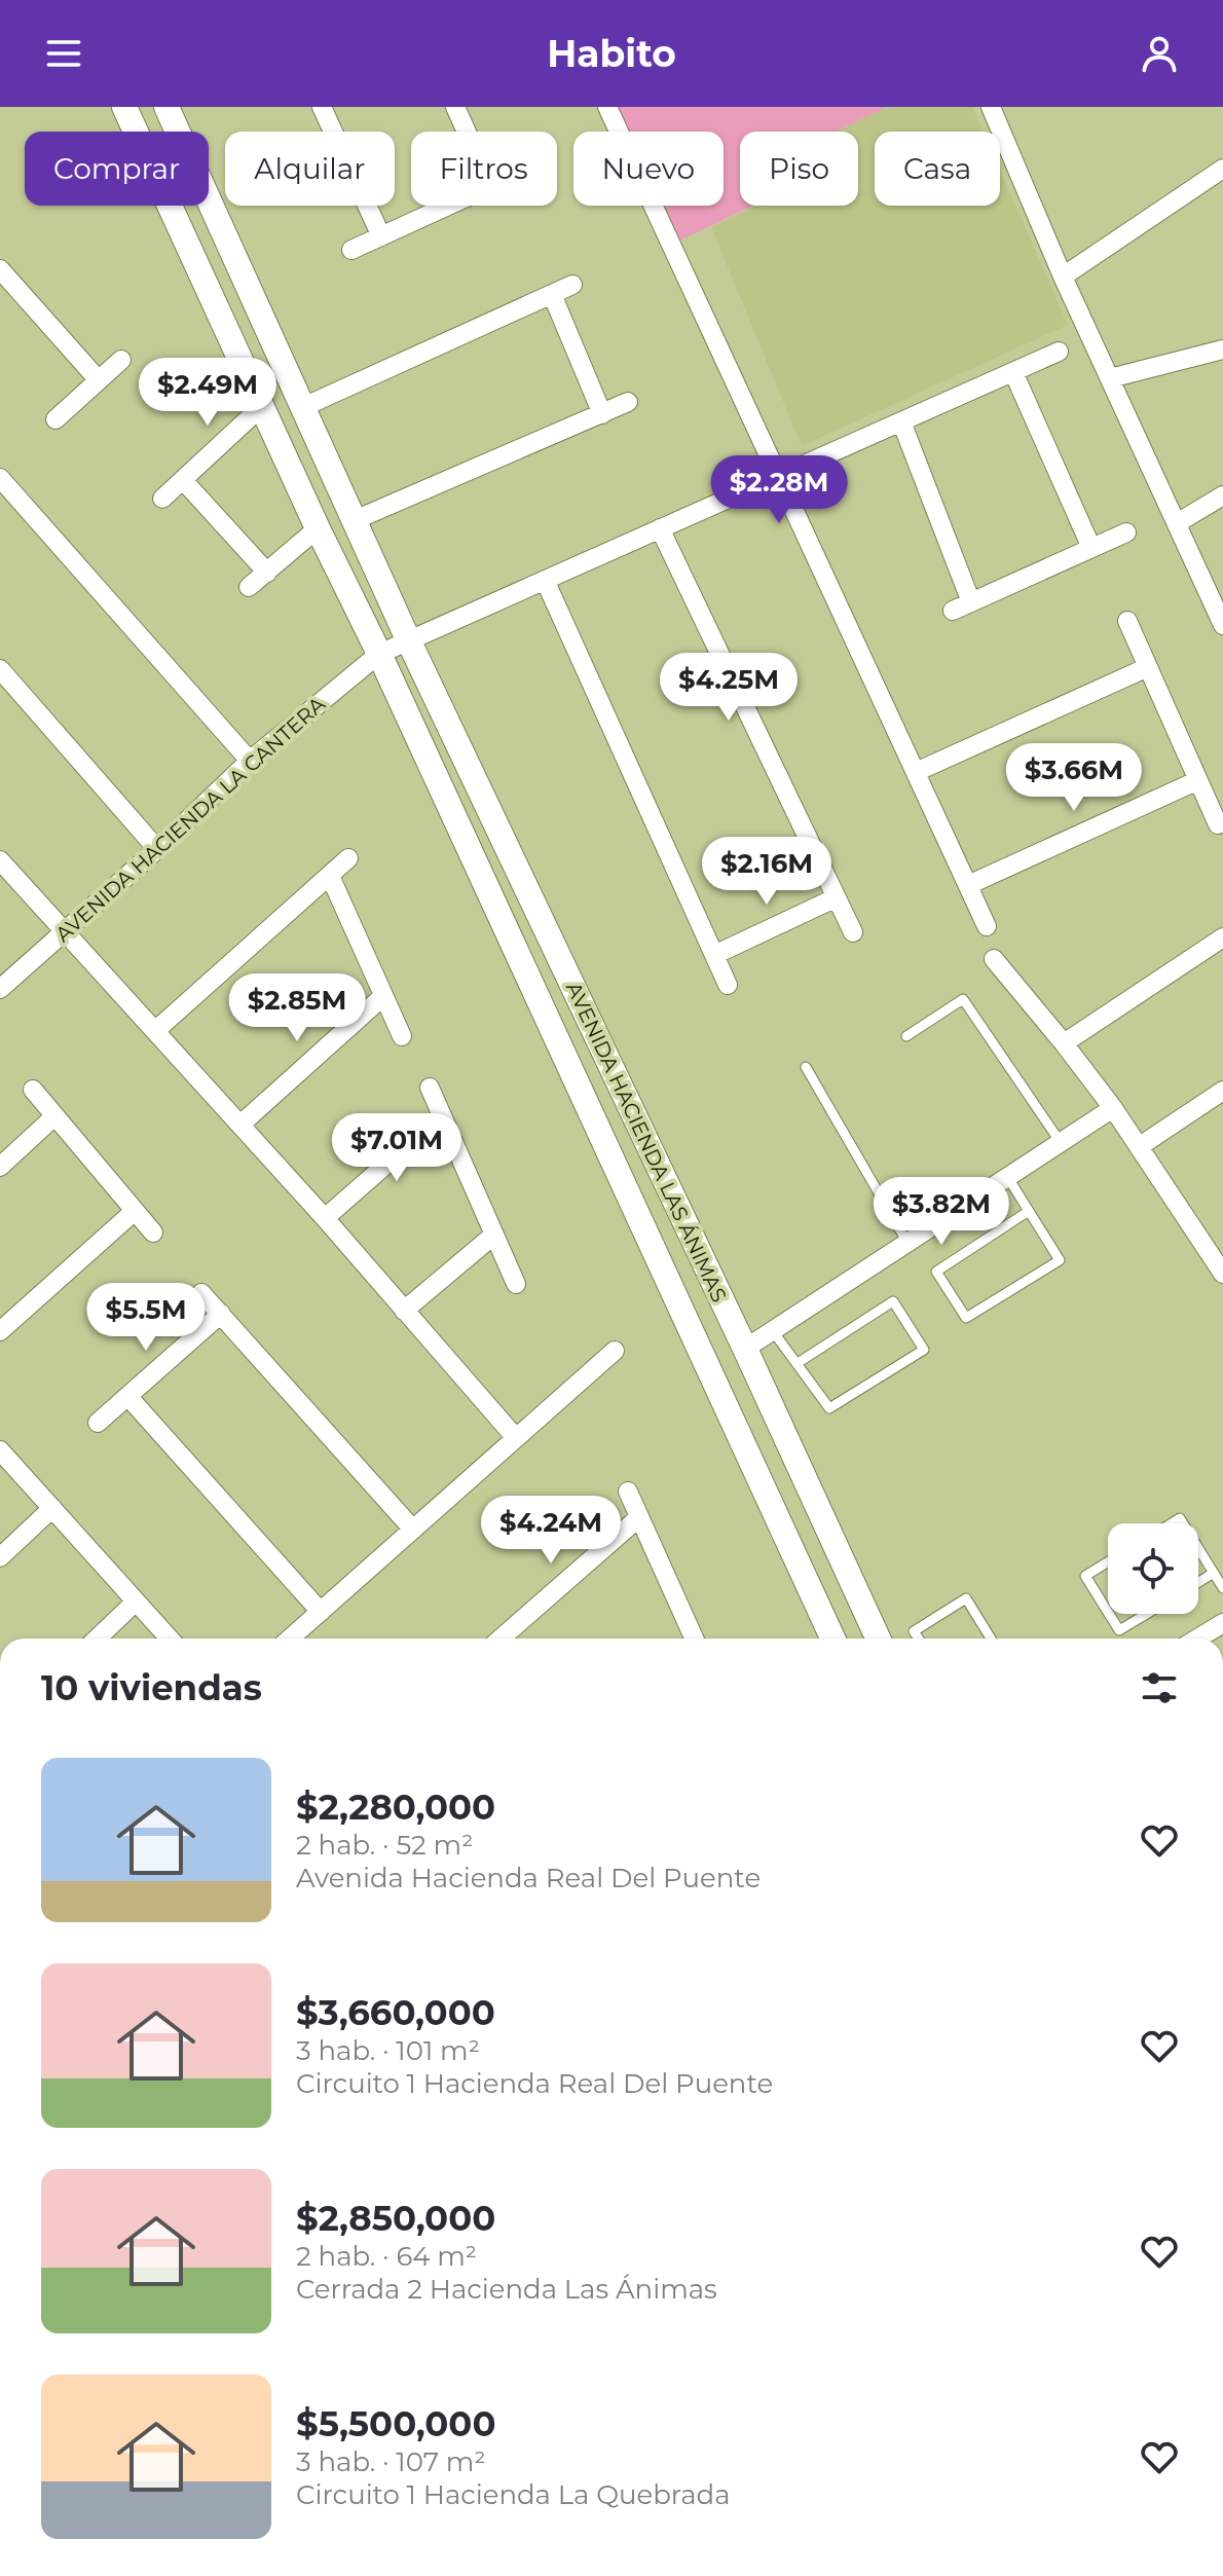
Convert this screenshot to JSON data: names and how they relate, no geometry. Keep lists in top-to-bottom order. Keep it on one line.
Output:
{"streets":{"street":["AVENIDA HACIENDA LA CANTERA","AVENIDA HACIENDA LAS ÁNIMAS"]},"crossings":[["AVENIDA HACIENDA LA CANTERA","AVENIDA HACIENDA LAS ÁNIMAS"]],"page":{"header":"Habito","chip":["Comprar","Alquilar","Filtros","Nuevo","Piso","Casa"],"price":["$2.49M","$2.28M","$4.25M","$3.66M","$2.16M","$2.85M","$7.01M","$3.82M","$5.5M","$4.24M"],"heading":"10 viviendas","list":[{"name":"$2,280,000","note":"2 hab. · 52 m² · Avenida Hacienda Real Del Puente"},{"name":"$3,660,000","note":"3 hab. · 101 m² · Circuito 1 Hacienda Real Del Puente"},{"name":"$2,850,000","note":"2 hab. · 64 m² · Cerrada 2 Hacienda Las Ánimas"},{"name":"$5,500,000","note":"3 hab. · 107 m² · Circuito 1 Hacienda La Quebrada"}]}}
